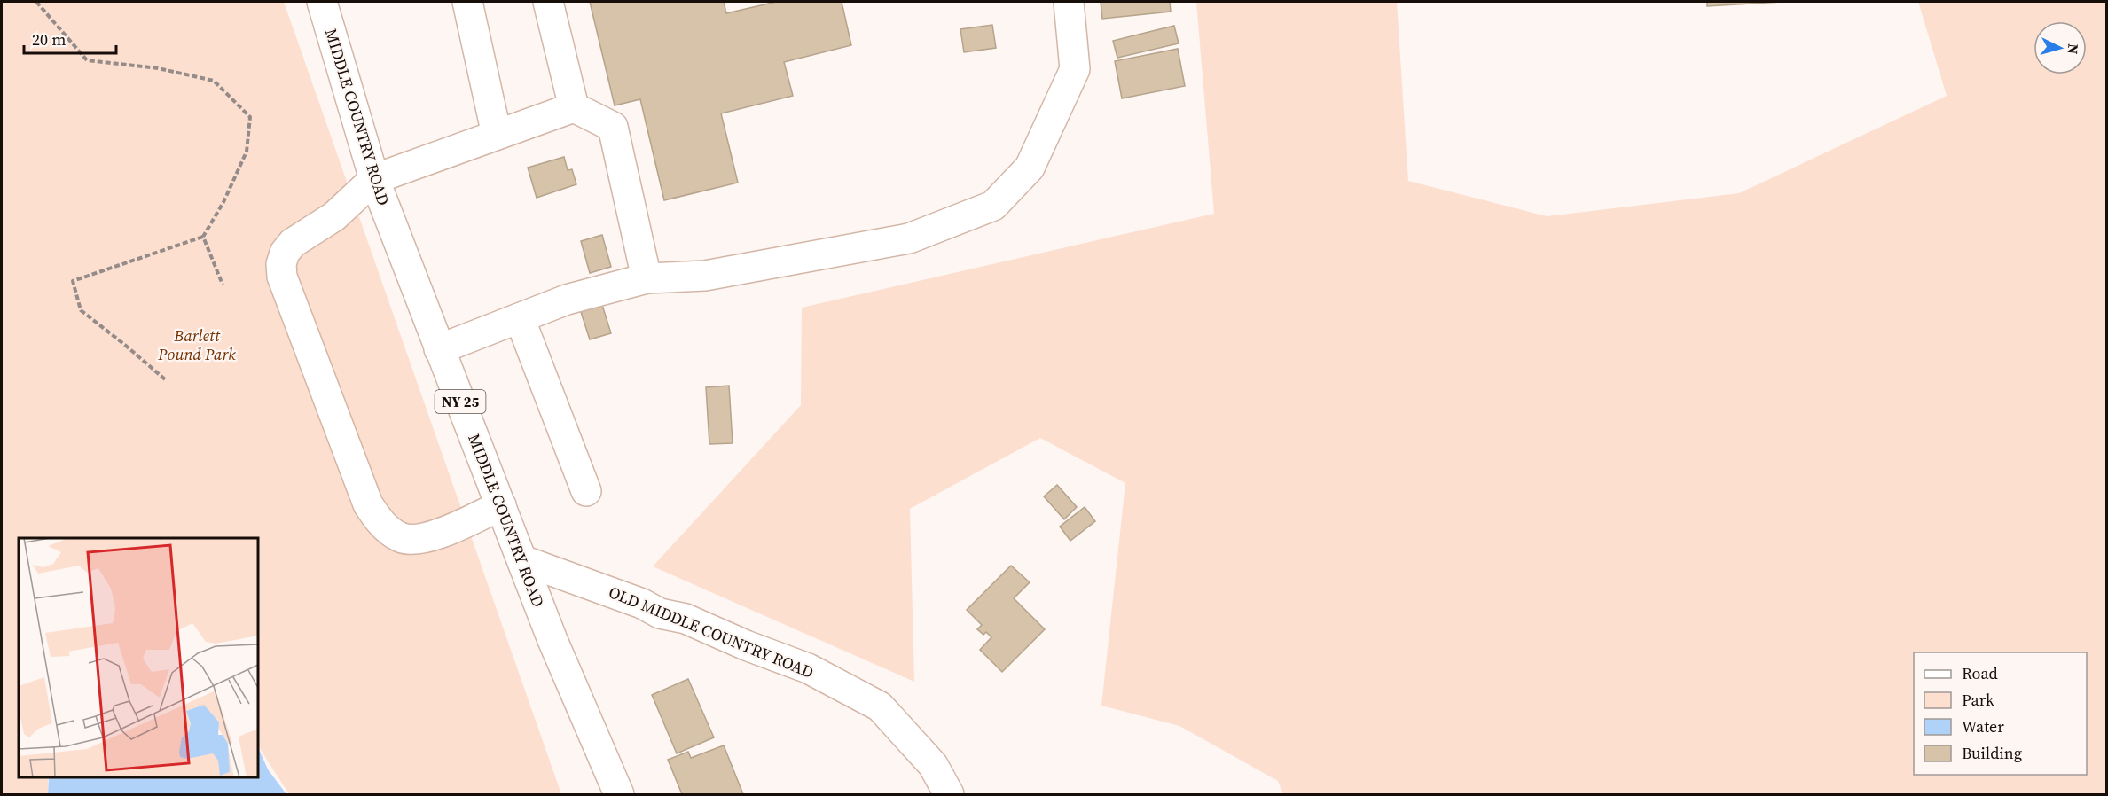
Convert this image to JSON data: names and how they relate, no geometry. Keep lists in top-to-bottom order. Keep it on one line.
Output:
{"streets":{"main road":["MIDDLE COUNTRY ROAD","NY 25","OLD MIDDLE COUNTRY ROAD"]},"crossings":[["MIDDLE COUNTRY ROAD","OLD MIDDLE COUNTRY ROAD"]],"parks":["Barlett Pound Park"],"legend":["Road","Park","Water","Building"],"scale_bar":"20 m","north":"right"}
